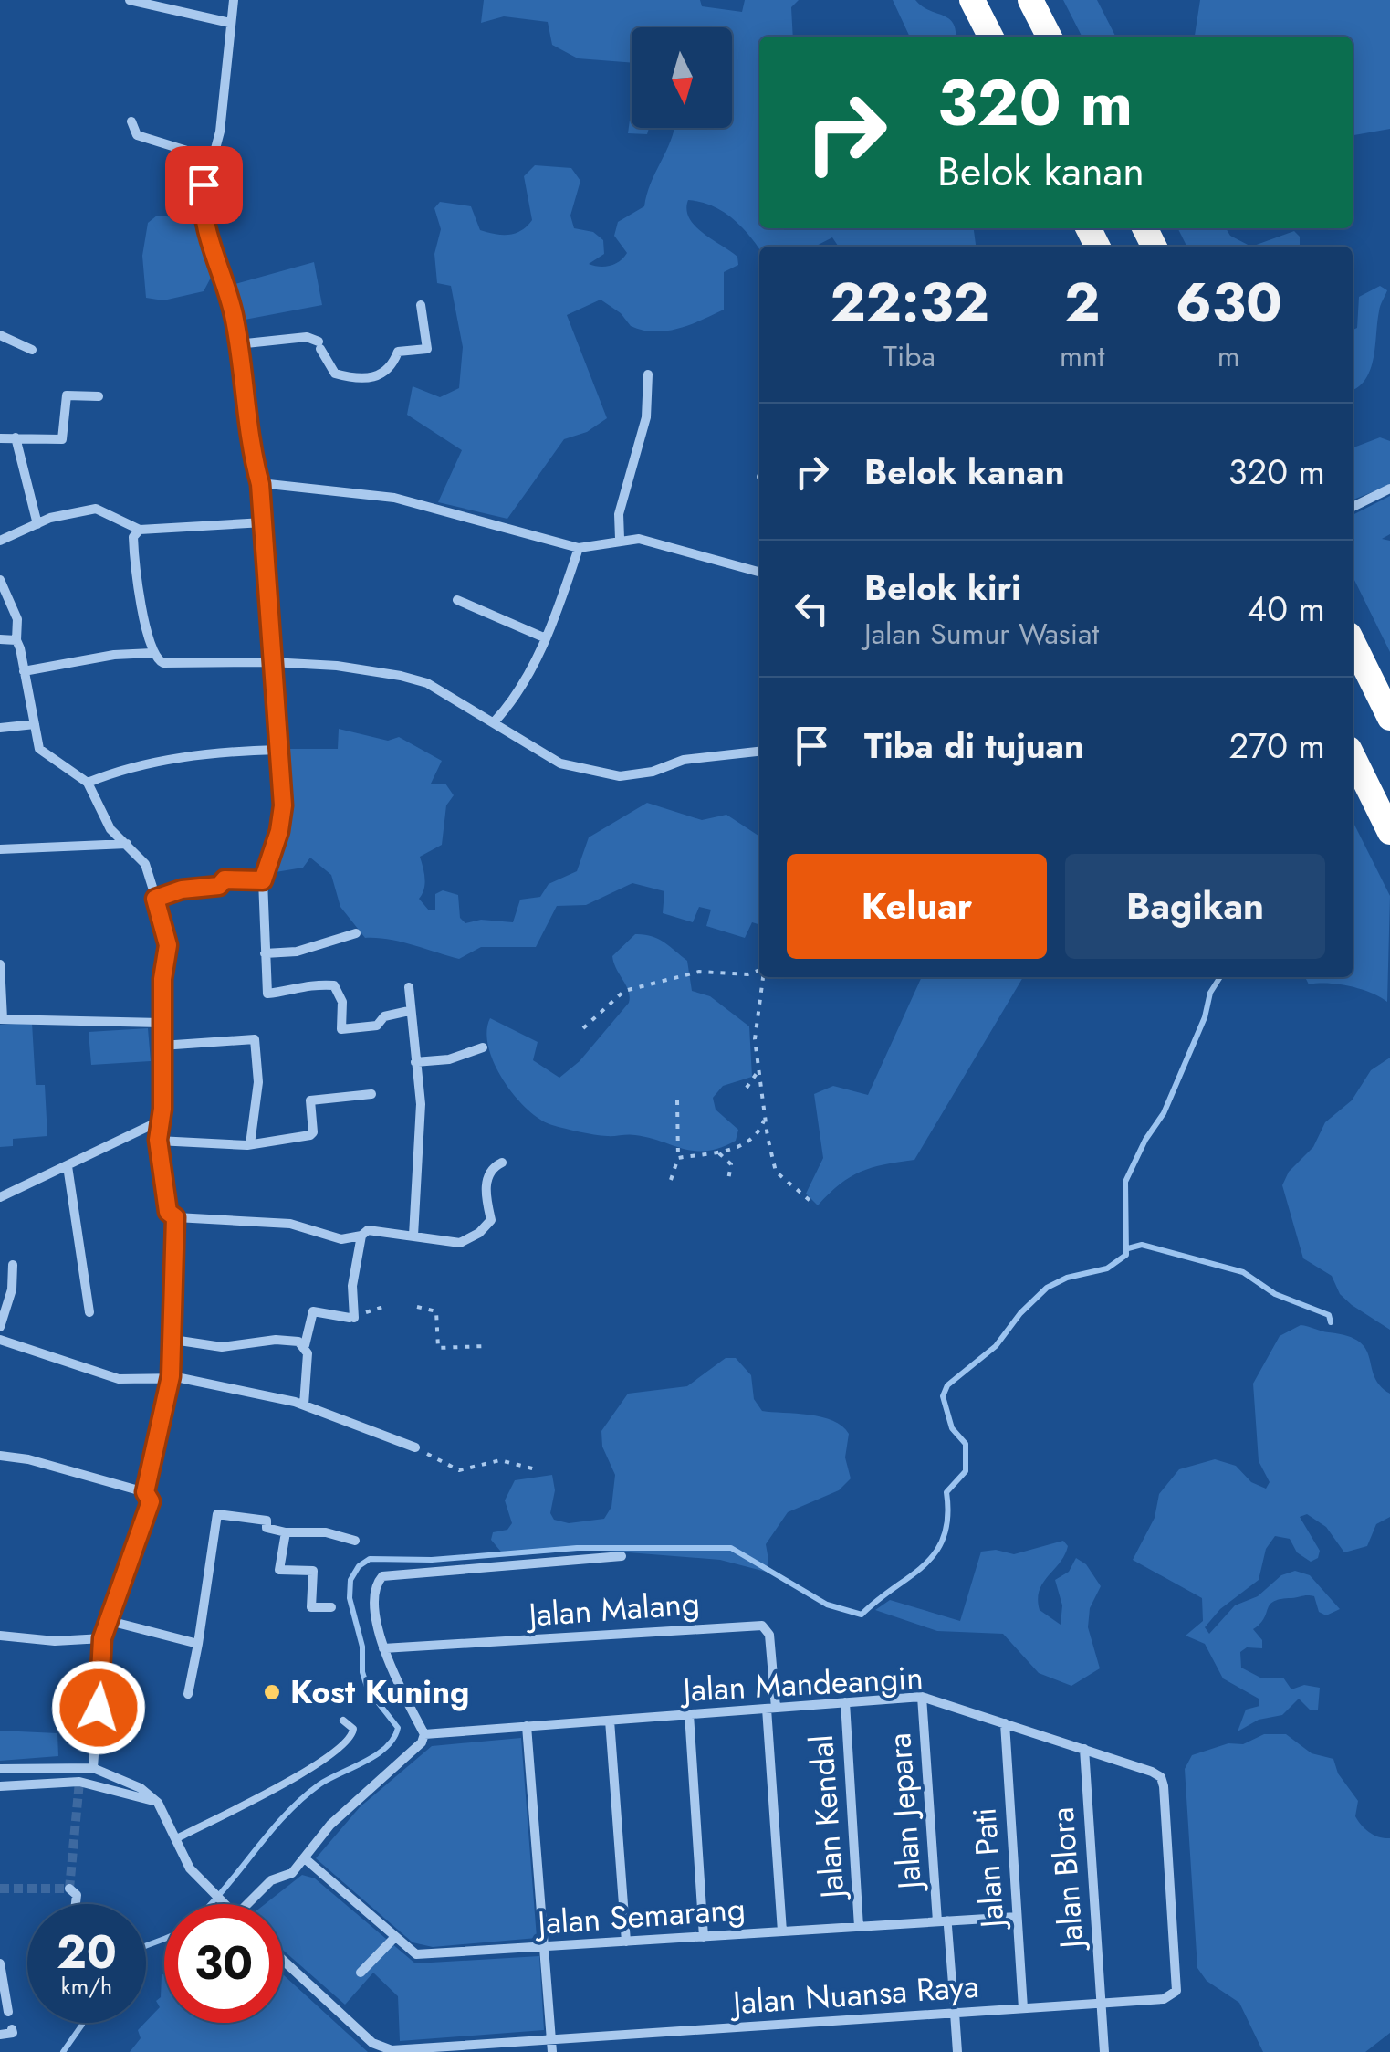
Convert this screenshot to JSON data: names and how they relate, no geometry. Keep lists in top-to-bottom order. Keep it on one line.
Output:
{"streets":{"street":["Jalan Malang","Jalan Mandeangin","Jalan Jepara","Jalan Kendal","Jalan Pati","Jalan Blora","Jalan Semarang","Jalan Nuansa Raya"]},"crossings":[["Jalan Malang","Jalan Mandeangin"],["Jalan Mandeangin","Jalan Jepara"],["Jalan Mandeangin","Jalan Kendal"],["Jalan Mandeangin","Jalan Pati"],["Jalan Mandeangin","Jalan Blora"],["Jalan Mandeangin","Jalan Nuansa Raya"],["Jalan Jepara","Jalan Semarang"],["Jalan Kendal","Jalan Semarang"],["Jalan Pati","Jalan Semarang"],["Jalan Pati","Jalan Nuansa Raya"],["Jalan Blora","Jalan Nuansa Raya"]],"places":["Kost Kuning"],"north":"bottom","page":{"turn":["320 m","Belok kanan"],"eta":["22:32","Tiba","2","mnt","630","m"],"list":[{"name":"Belok kanan","value":"320 m"},{"name":"Belok kiri","note":"Jalan Sumur Wasiat","value":"40 m"},{"name":"Tiba di tujuan","value":"270 m"}],"buttons":["Keluar","Bagikan"],"speed":"20 km/h","limit":"30"}}
